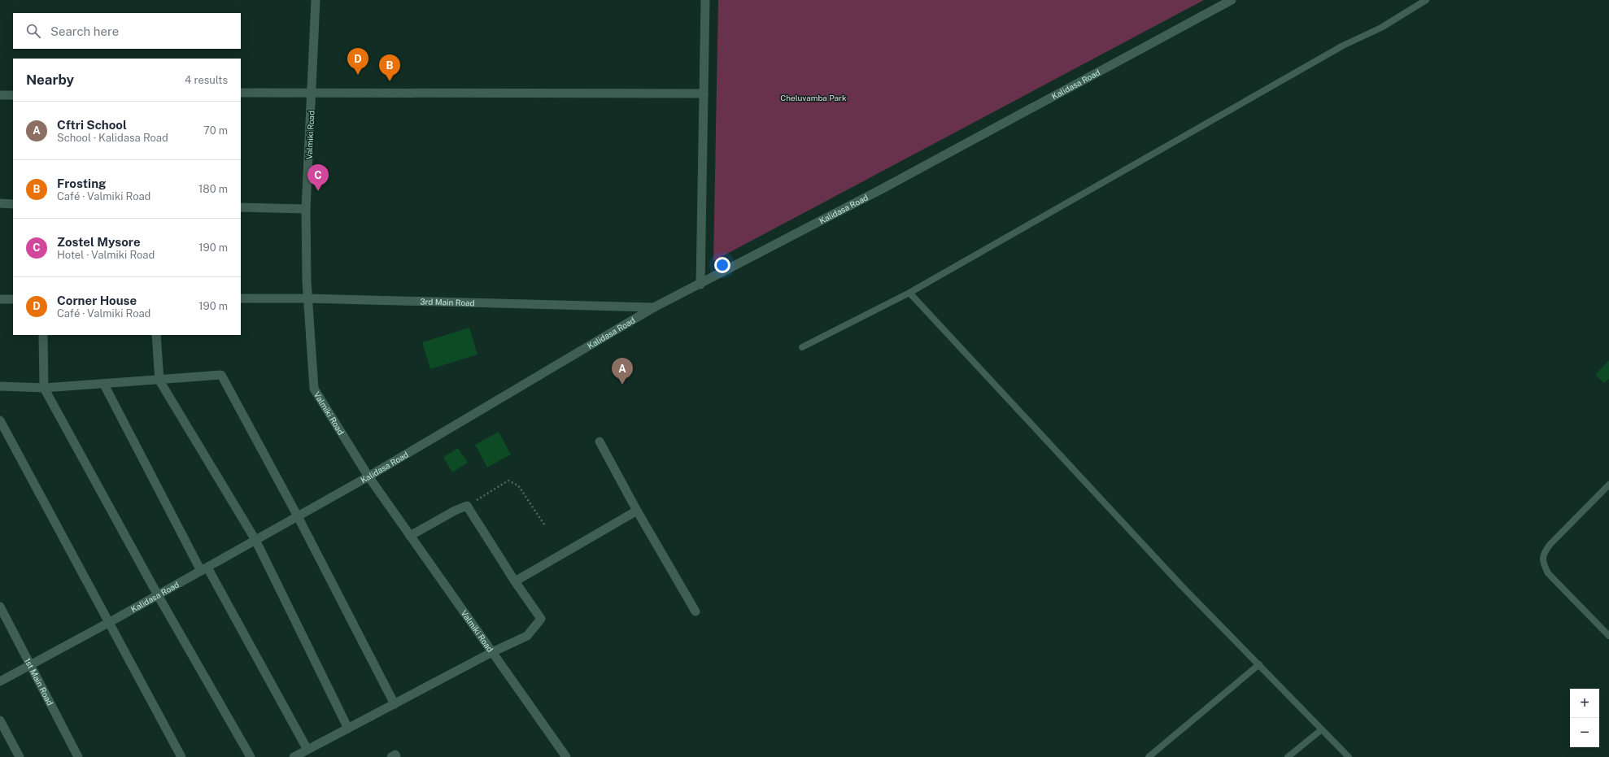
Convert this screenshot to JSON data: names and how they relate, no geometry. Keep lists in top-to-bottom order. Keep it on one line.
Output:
{"streets":{"street":["Kalidasa Road","Valmiki Road","3rd Main Road","1st Main Road"]},"crossings":[["Kalidasa Road","Valmiki Road"],["Kalidasa Road","3rd Main Road"],["Kalidasa Road","1st Main Road"],["Valmiki Road","3rd Main Road"]],"parks":["Cheluvamba Park"],"page":{"search":"Search here","pins":["D","B","C","A"],"heading":["Nearby","4 results"],"list":[{"mark":"A","name":"Cftri School","note":"School · Kalidasa Road","value":"70 m"},{"mark":"B","name":"Frosting","note":"Café · Valmiki Road","value":"180 m"},{"mark":"C","name":"Zostel Mysore","note":"Hotel · Valmiki Road","value":"190 m"},{"mark":"D","name":"Corner House","note":"Café · Valmiki Road","value":"190 m"}],"map_buttons":["+","−"]}}
